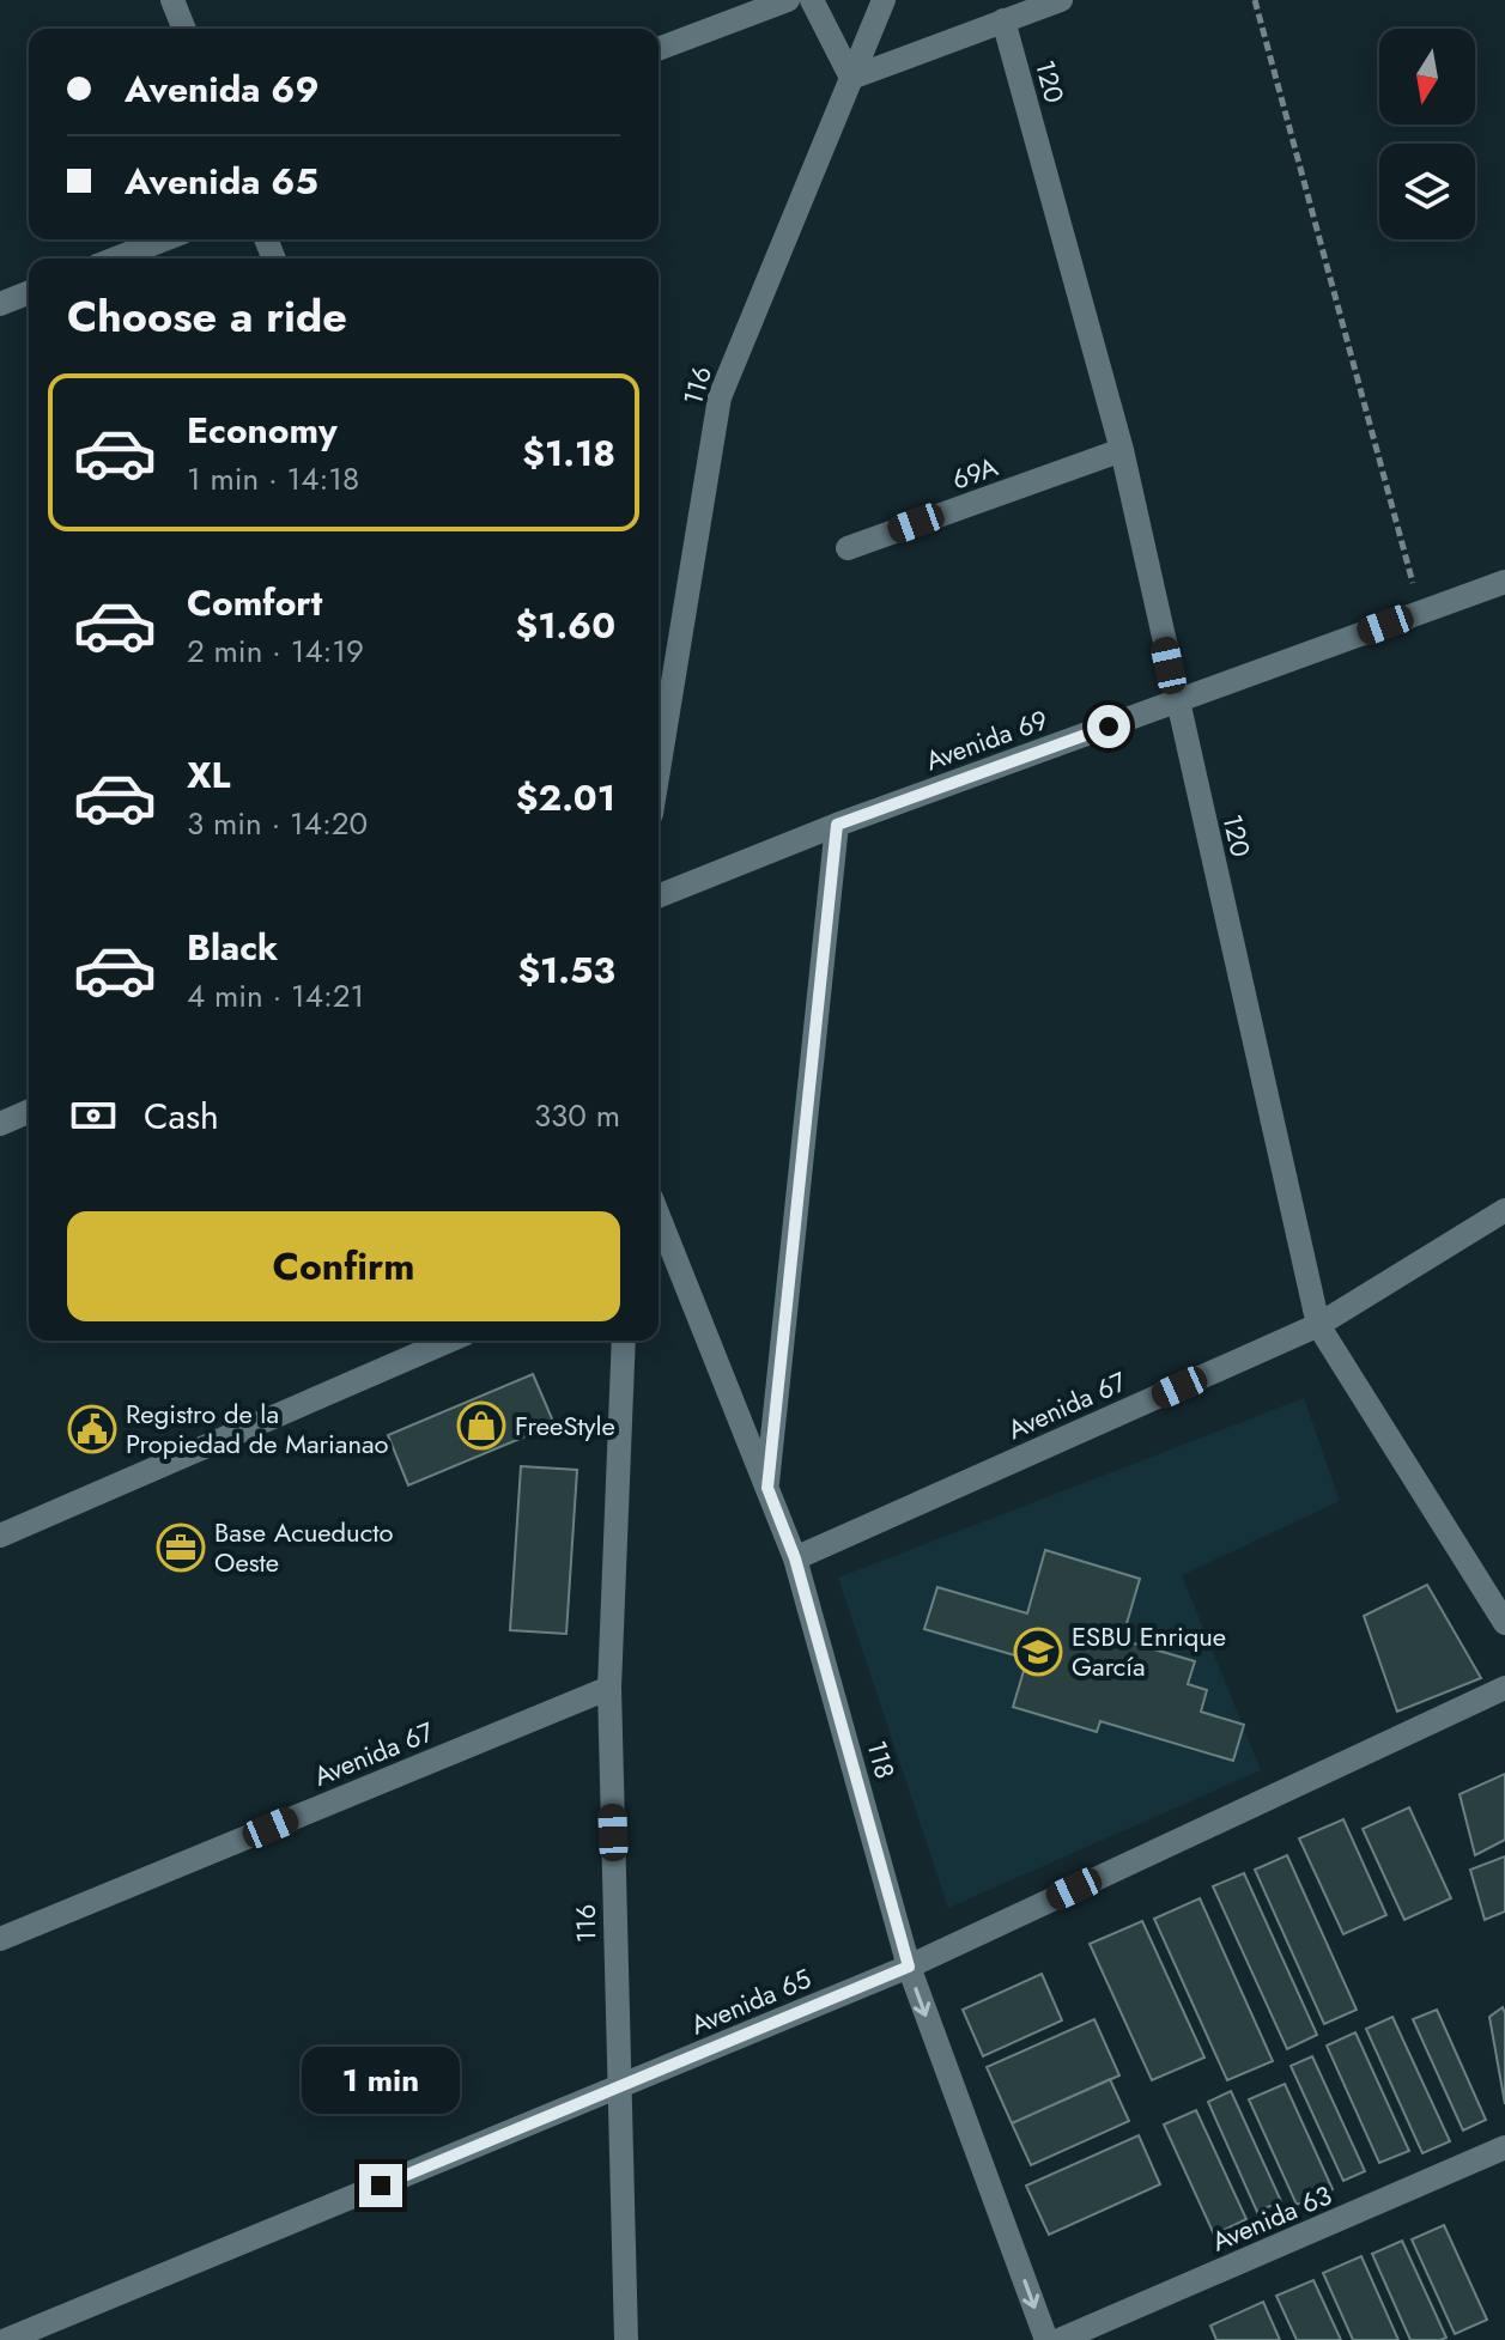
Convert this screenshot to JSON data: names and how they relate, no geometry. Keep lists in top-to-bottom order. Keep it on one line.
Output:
{"streets":{"street":["120","116","69A","Avenida 69","Avenida 67","118","Avenida 65","Avenida 63"]},"crossings":[["120","69A"],["120","Avenida 69"],["120","Avenida 67"],["116","Avenida 67"],["116","Avenida 65"],["Avenida 67","118"],["118","Avenida 65"]],"places":{"shop":["FreeStyle"],"public building":["Registro de la Propiedad de Marianao"],"office":["Base Acueducto Oeste"],"school or university":["ESBU Enrique García"]},"north":"bottom","page":{"banner":["Avenida 69","Avenida 65"],"heading":"Choose a ride","list":[{"name":"Economy","note":"1 min · 14:18","value":"$1.18"},{"name":"Comfort","note":"2 min · 14:19","value":"$1.60"},{"name":"XL","note":"3 min · 14:20","value":"$2.01"},{"name":"Black","note":"4 min · 14:21","value":"$1.53"}],"pay":["Cash","330 m"],"buttons":"Confirm","bubble":"1 min"}}
